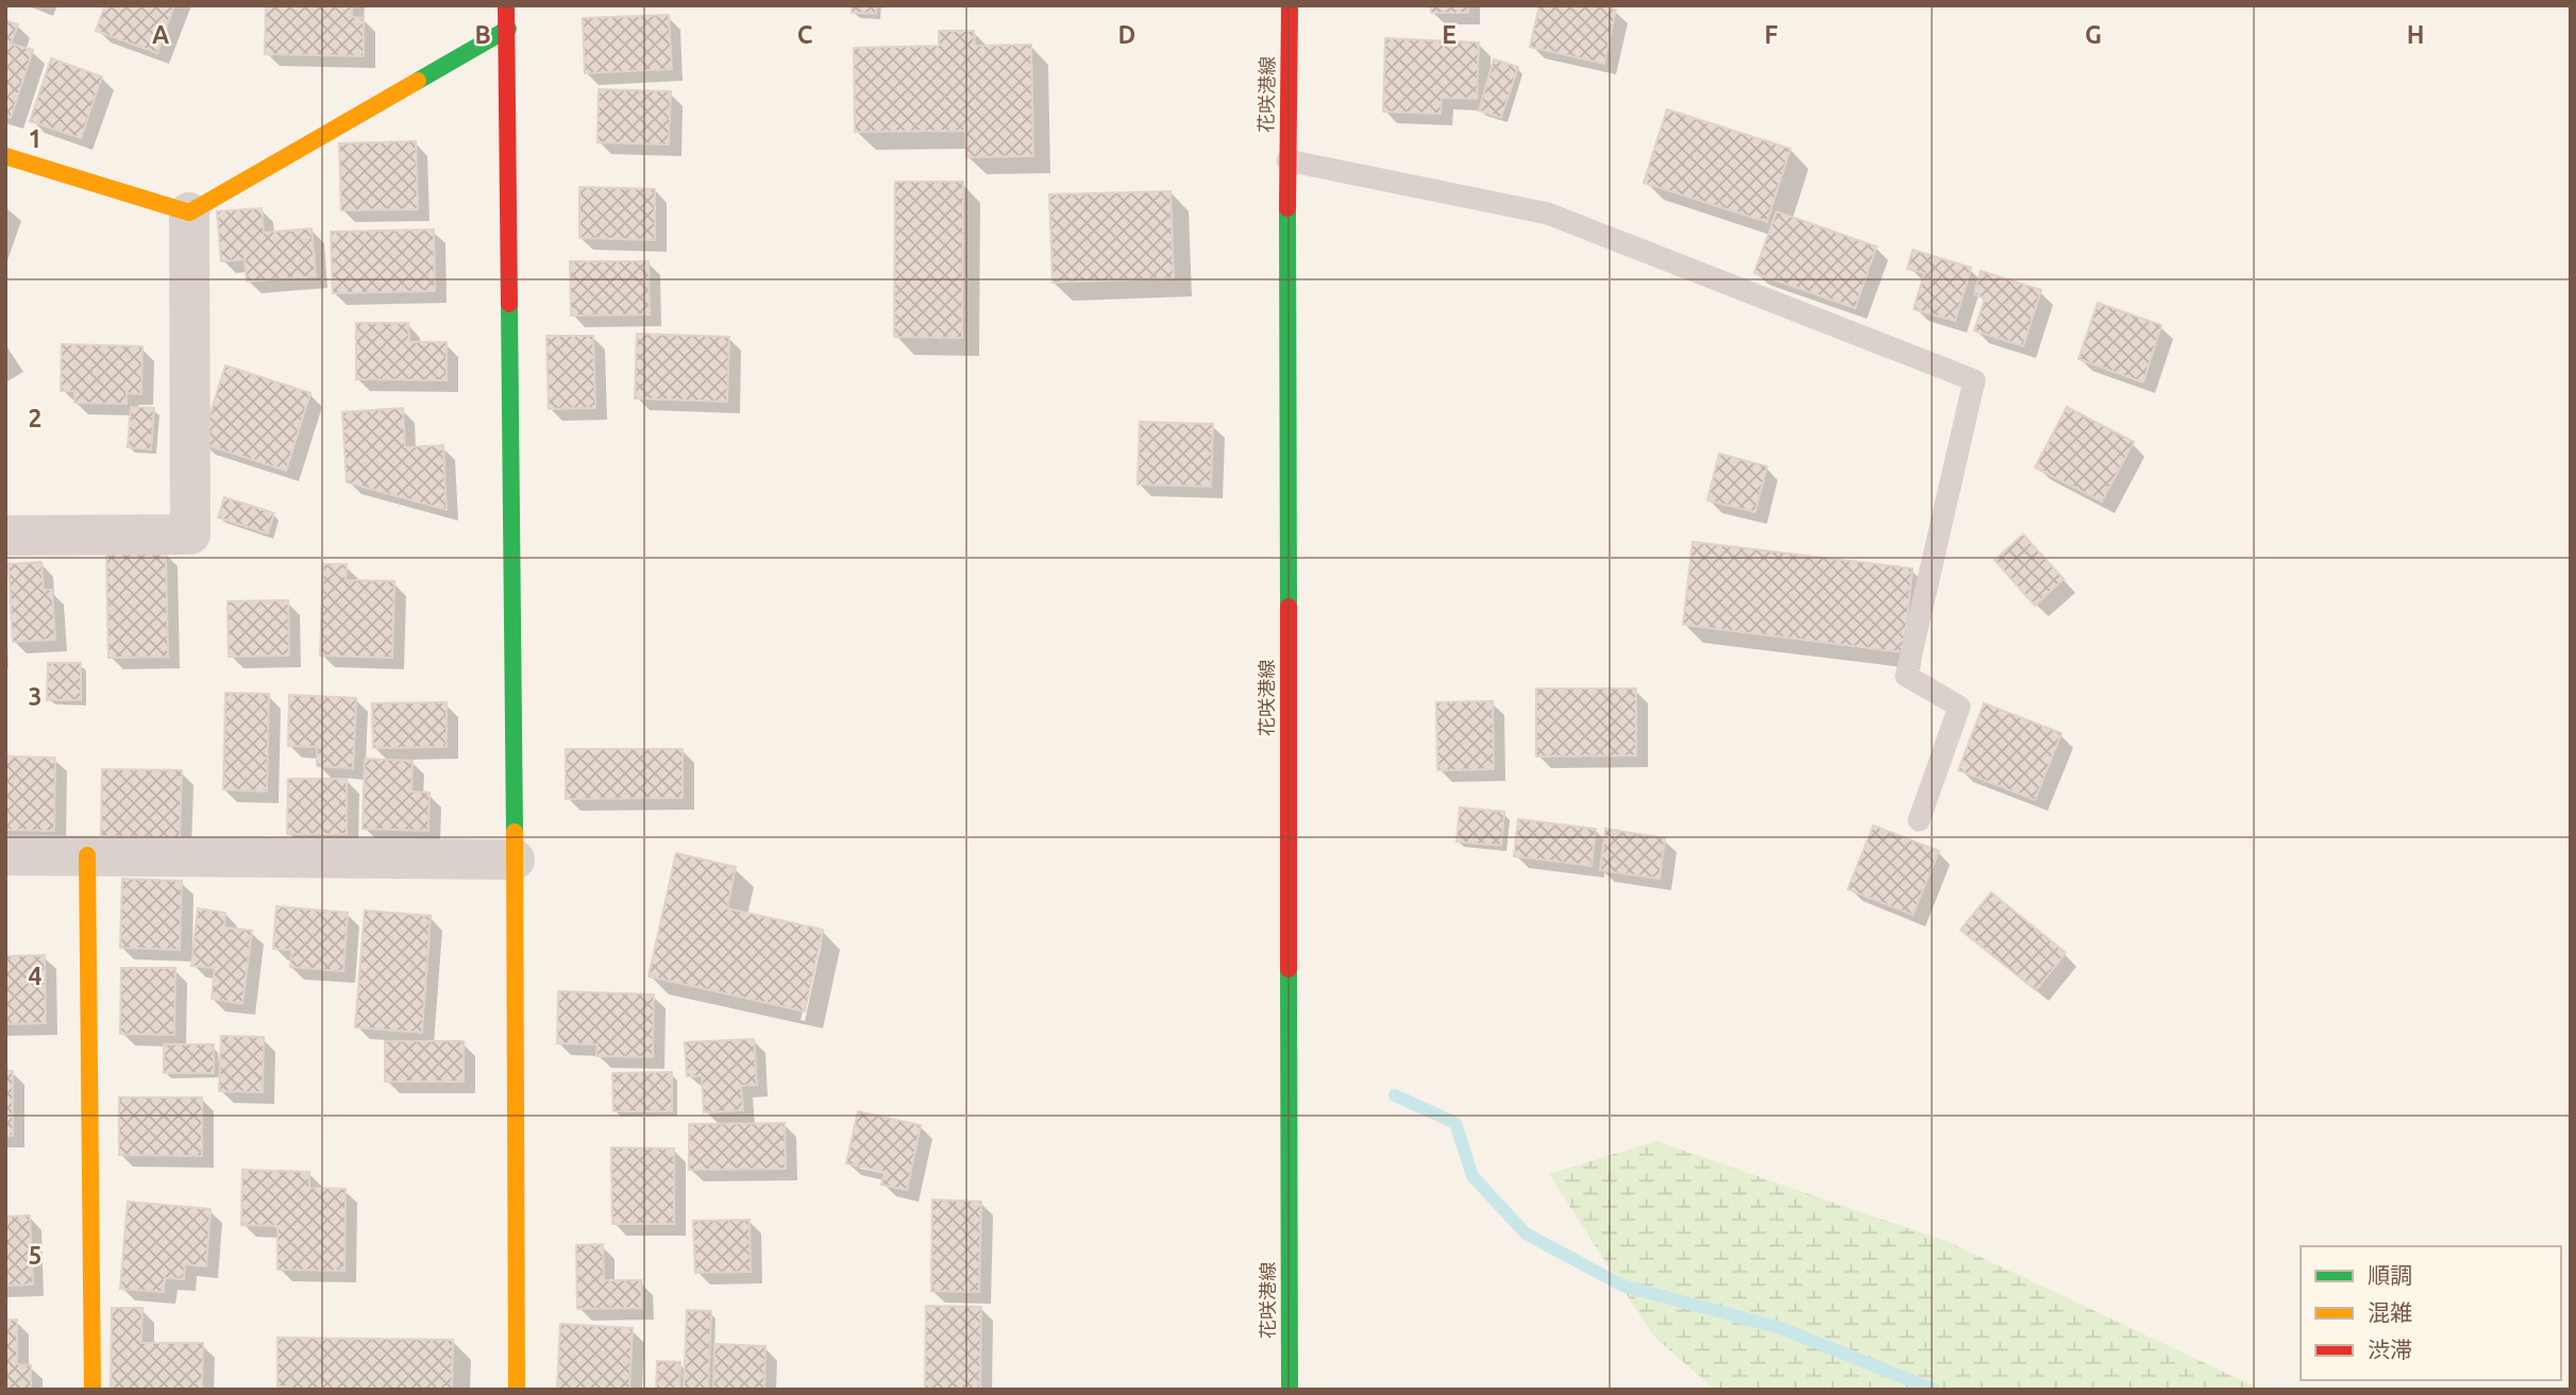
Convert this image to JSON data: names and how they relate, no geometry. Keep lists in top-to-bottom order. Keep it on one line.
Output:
{"streets":{"street":["花咲港線"]},"legend":["順調","混雑","渋滞"],"grid":{"columns":["A","B","C","D","E","F","G","H"],"rows":["1","2","3","4","5"]}}
